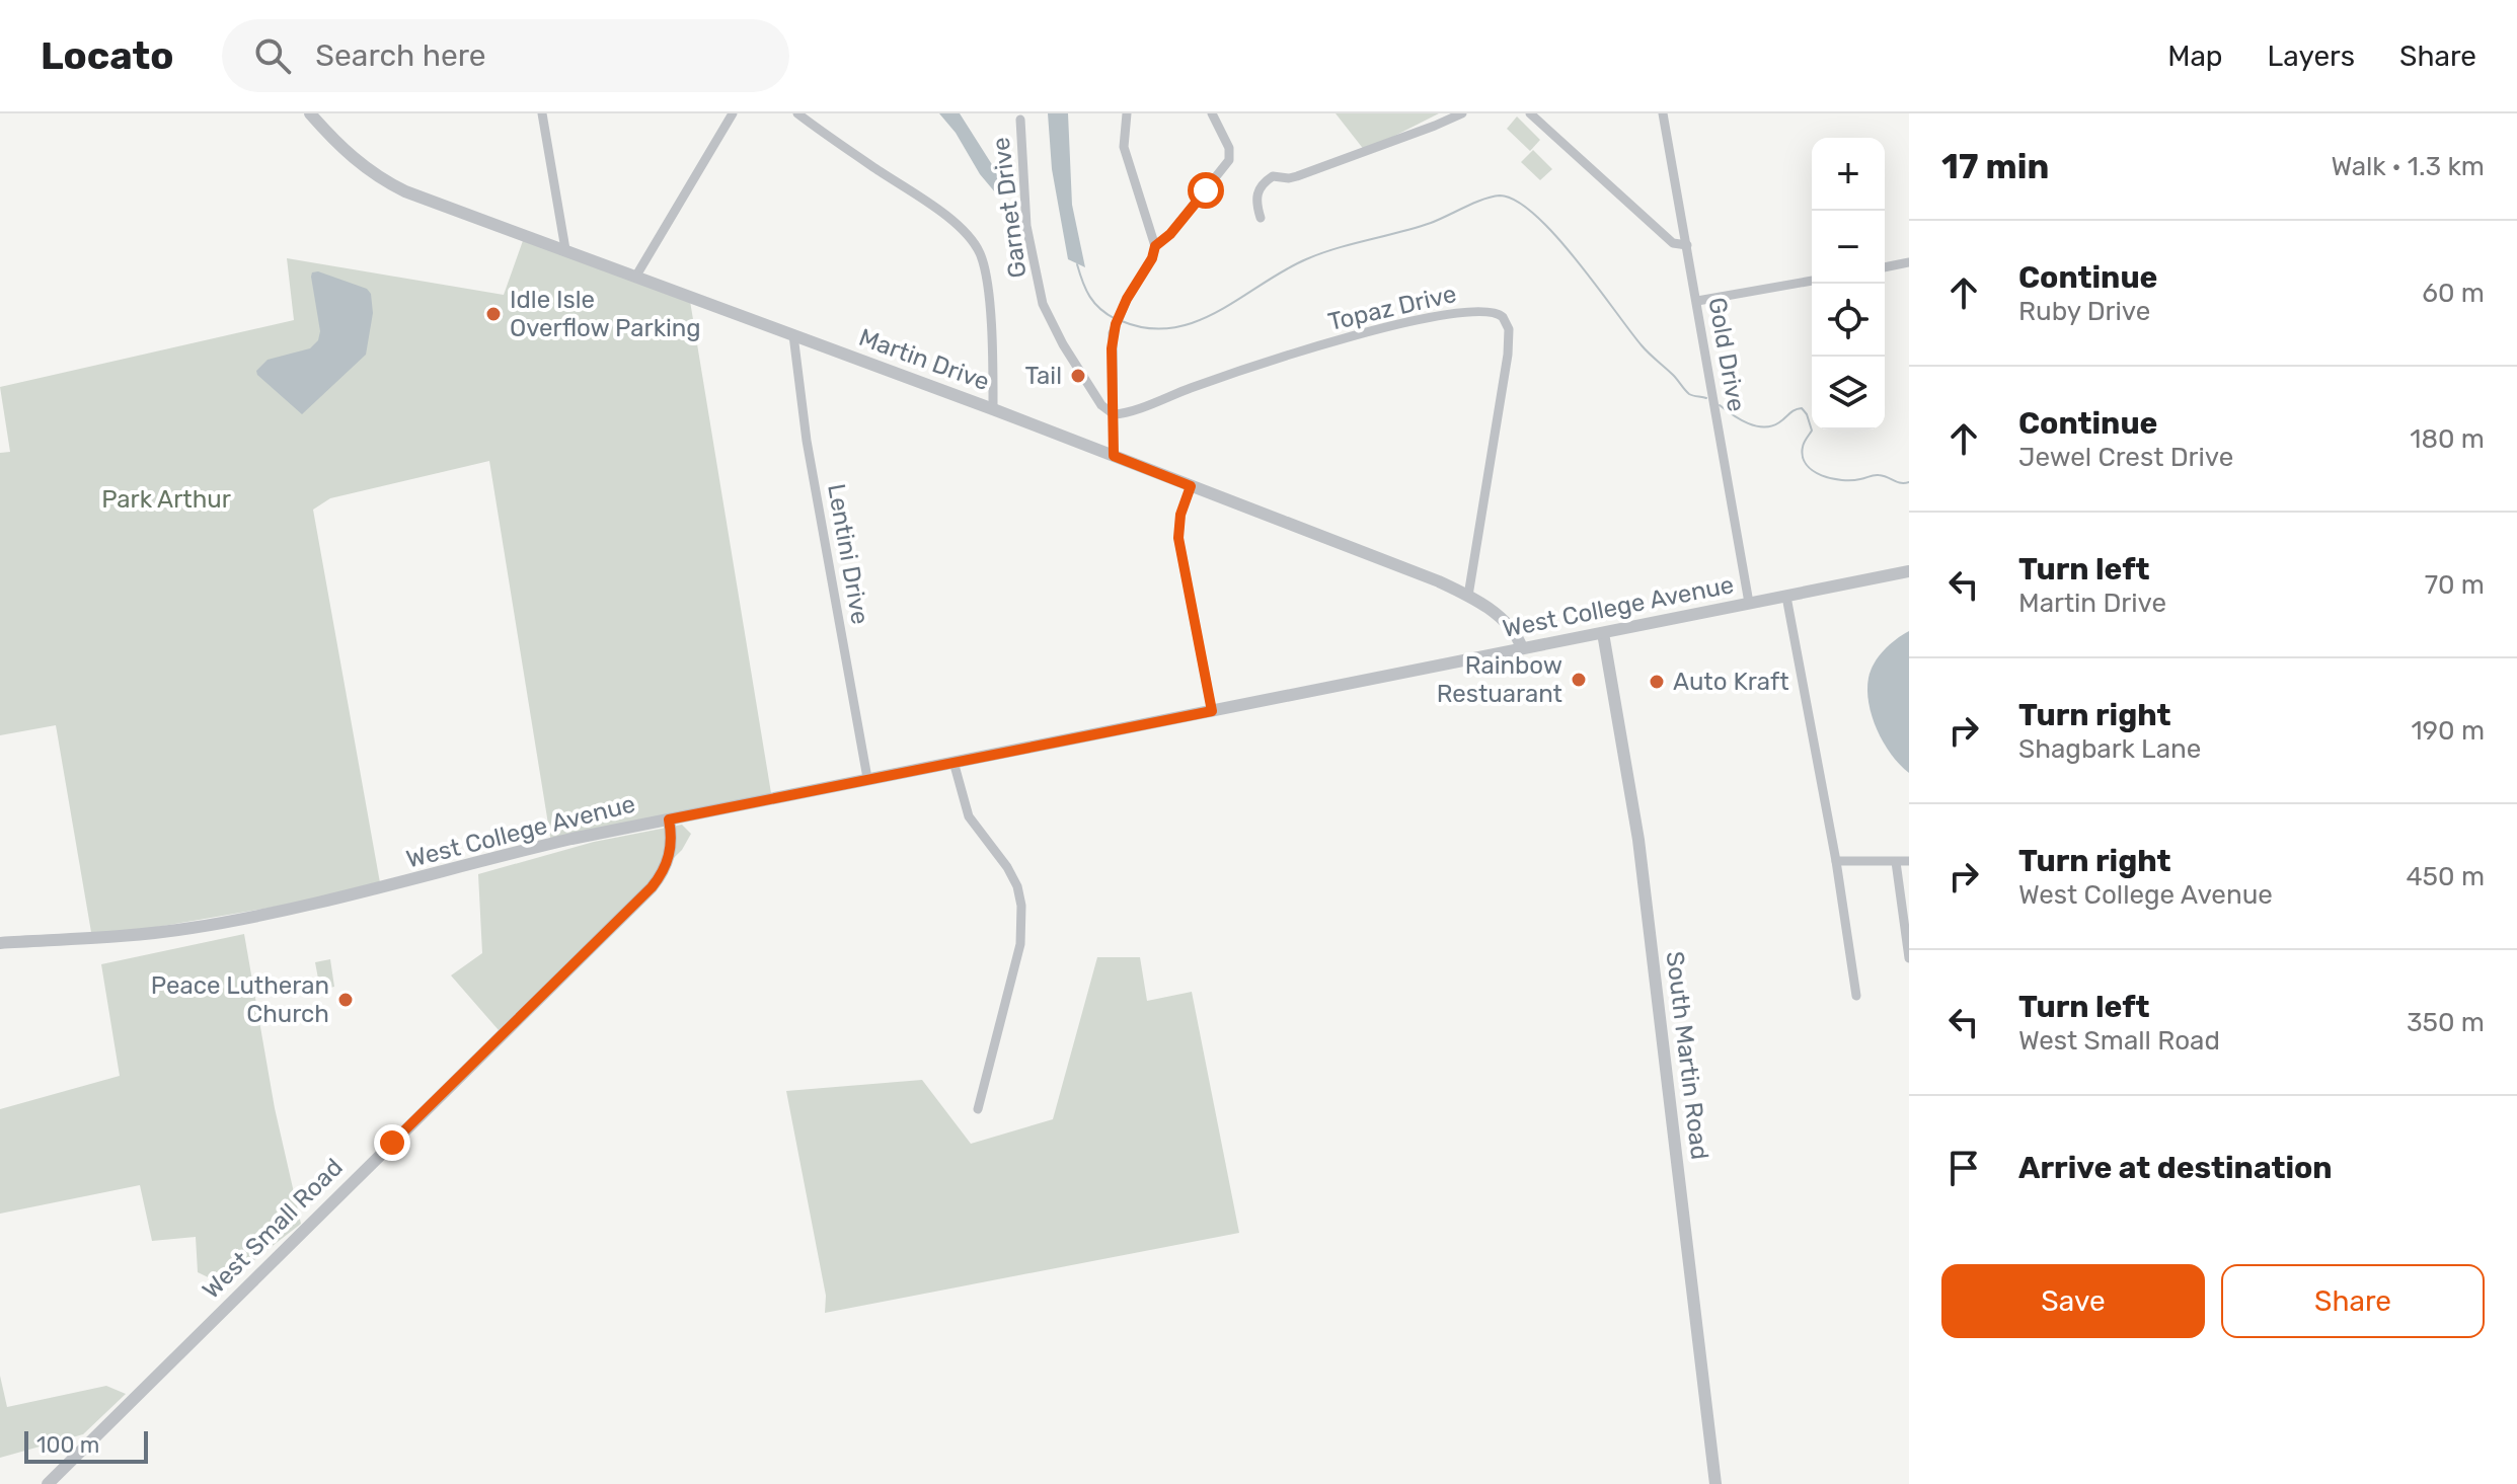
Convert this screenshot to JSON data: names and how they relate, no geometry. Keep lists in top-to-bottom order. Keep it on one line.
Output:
{"streets":{"street":["Garnet Drive","Topaz Drive","Gold Drive","Martin Drive","Lentini Drive","West College Avenue","South Martin Road","West Small Road"]},"crossings":[["Garnet Drive","Topaz Drive"],["Topaz Drive","Martin Drive"],["Gold Drive","West College Avenue"],["Martin Drive","Lentini Drive"],["Martin Drive","West College Avenue"],["Lentini Drive","West College Avenue"],["West College Avenue","South Martin Road"],["West College Avenue","West Small Road"]],"parks":["Park Arthur"],"places":["Idle Isle Overflow Parking","Tail","Rainbow Restuarant","Auto Kraft","Peace Lutheran Church"],"scale_bar":"100 m","page":{"header":"Locato","search":"Search here","nav":["Map","Layers","Share"],"heading":["17 min","Walk · 1.3 km"],"map_buttons":["+","−"],"list":[["Continue","Ruby Drive","60 m"],["Continue","Jewel Crest Drive","180 m"],["Turn left","Martin Drive","70 m"],["Turn right","Shagbark Lane","190 m"],["Turn right","West College Avenue","450 m"],["Turn left","West Small Road","350 m"],"Arrive at destination"],"buttons":["Save","Share"],"scale":"100 m"}}
